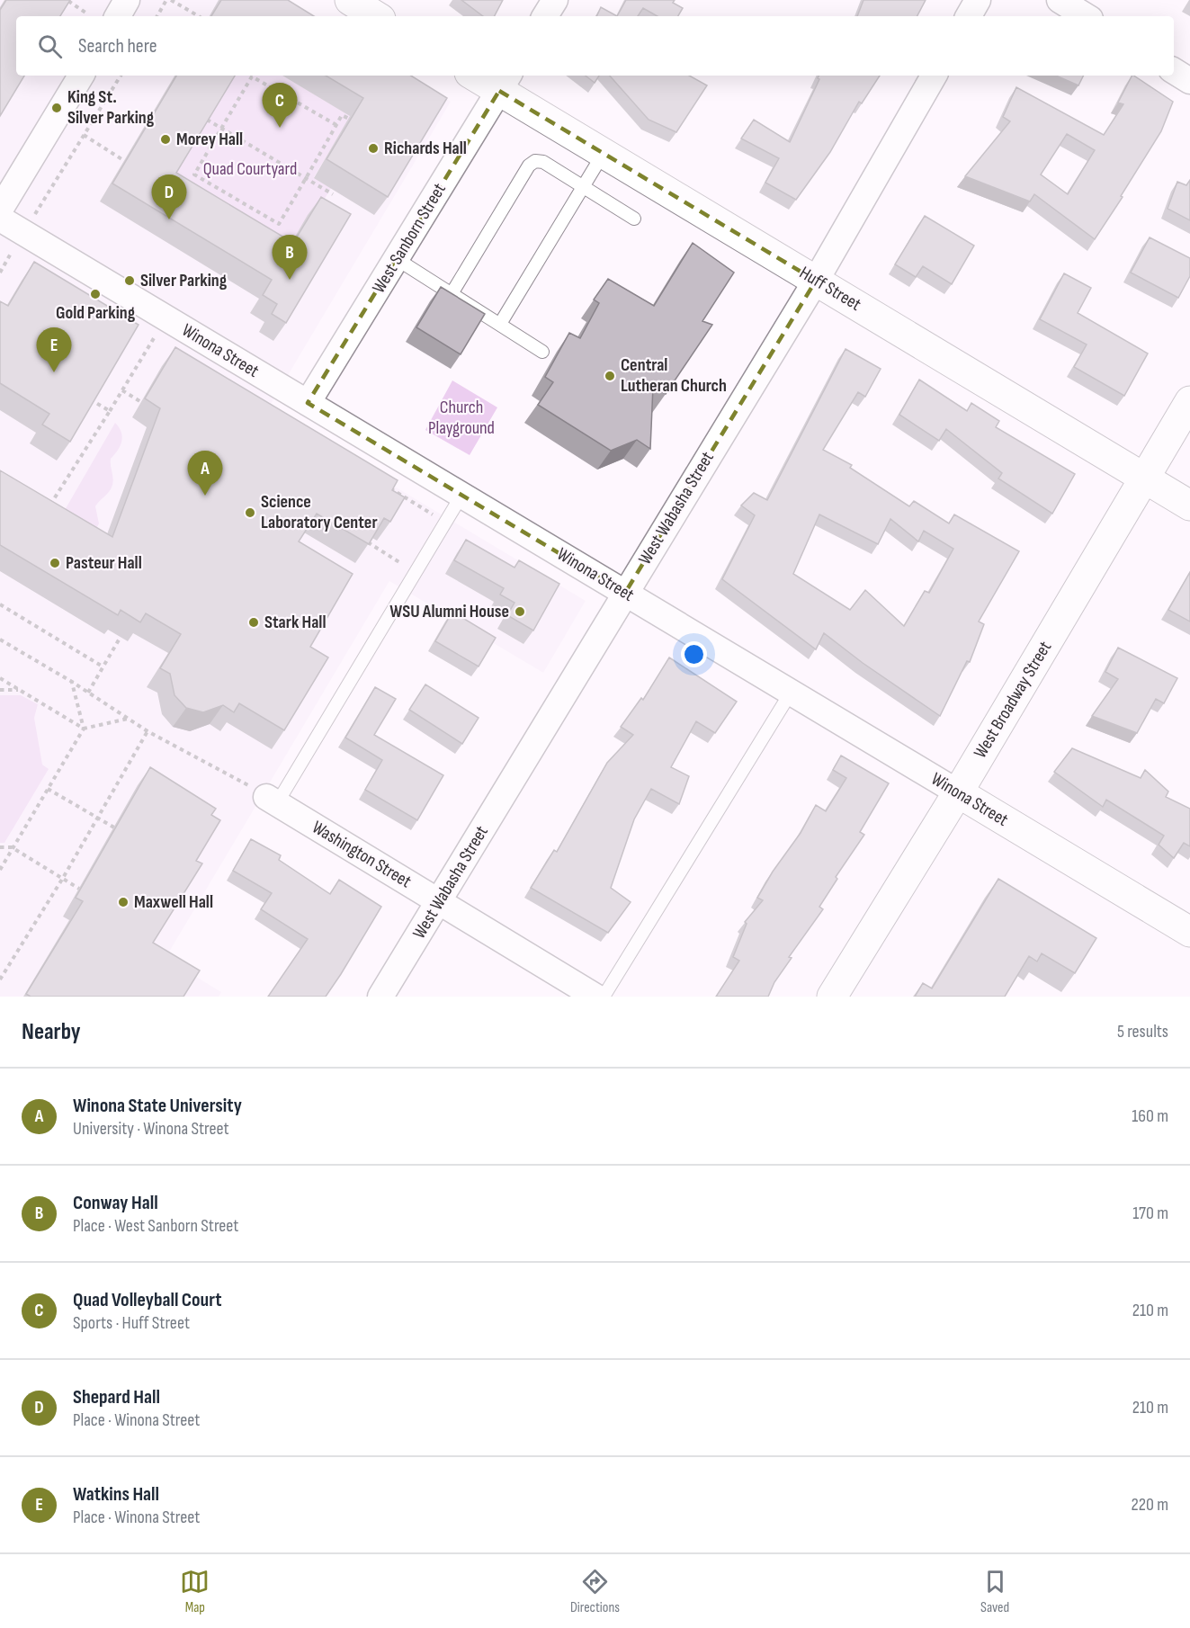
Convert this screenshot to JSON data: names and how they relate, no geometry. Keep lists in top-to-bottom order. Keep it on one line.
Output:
{"streets":{"main road":["Huff Street","Winona Street","West Broadway Street"],"street":["West Sanborn Street","West Wabasha Street","Washington Street"]},"crossings":[["West Sanborn Street","Huff Street"],["West Sanborn Street","Winona Street"],["Huff Street","West Wabasha Street"],["Huff Street","West Broadway Street"],["Winona Street","West Wabasha Street"],["Winona Street","West Broadway Street"],["West Wabasha Street","Washington Street"]],"parks":["Quad Courtyard","Church Playground"],"places":["King St. Silver Parking","Morey Hall","Richards Hall","Silver Parking","Gold Parking","Central Lutheran Church","Science Laboratory Center","Pasteur Hall","WSU Alumni House","Stark Hall","Maxwell Hall"],"page":{"search":"Search here","pins":["C","D","B","E","A"],"heading":["Nearby","5 results"],"list":[{"mark":"A","name":"Winona State University","note":"University · Winona Street","value":"160 m"},{"mark":"B","name":"Conway Hall","note":"Place · West Sanborn Street","value":"170 m"},{"mark":"C","name":"Quad Volleyball Court","note":"Sports · Huff Street","value":"210 m"},{"mark":"D","name":"Shepard Hall","note":"Place · Winona Street","value":"210 m"},{"mark":"E","name":"Watkins Hall","note":"Place · Winona Street","value":"220 m"}],"nav":["Map","Directions","Saved"]}}
